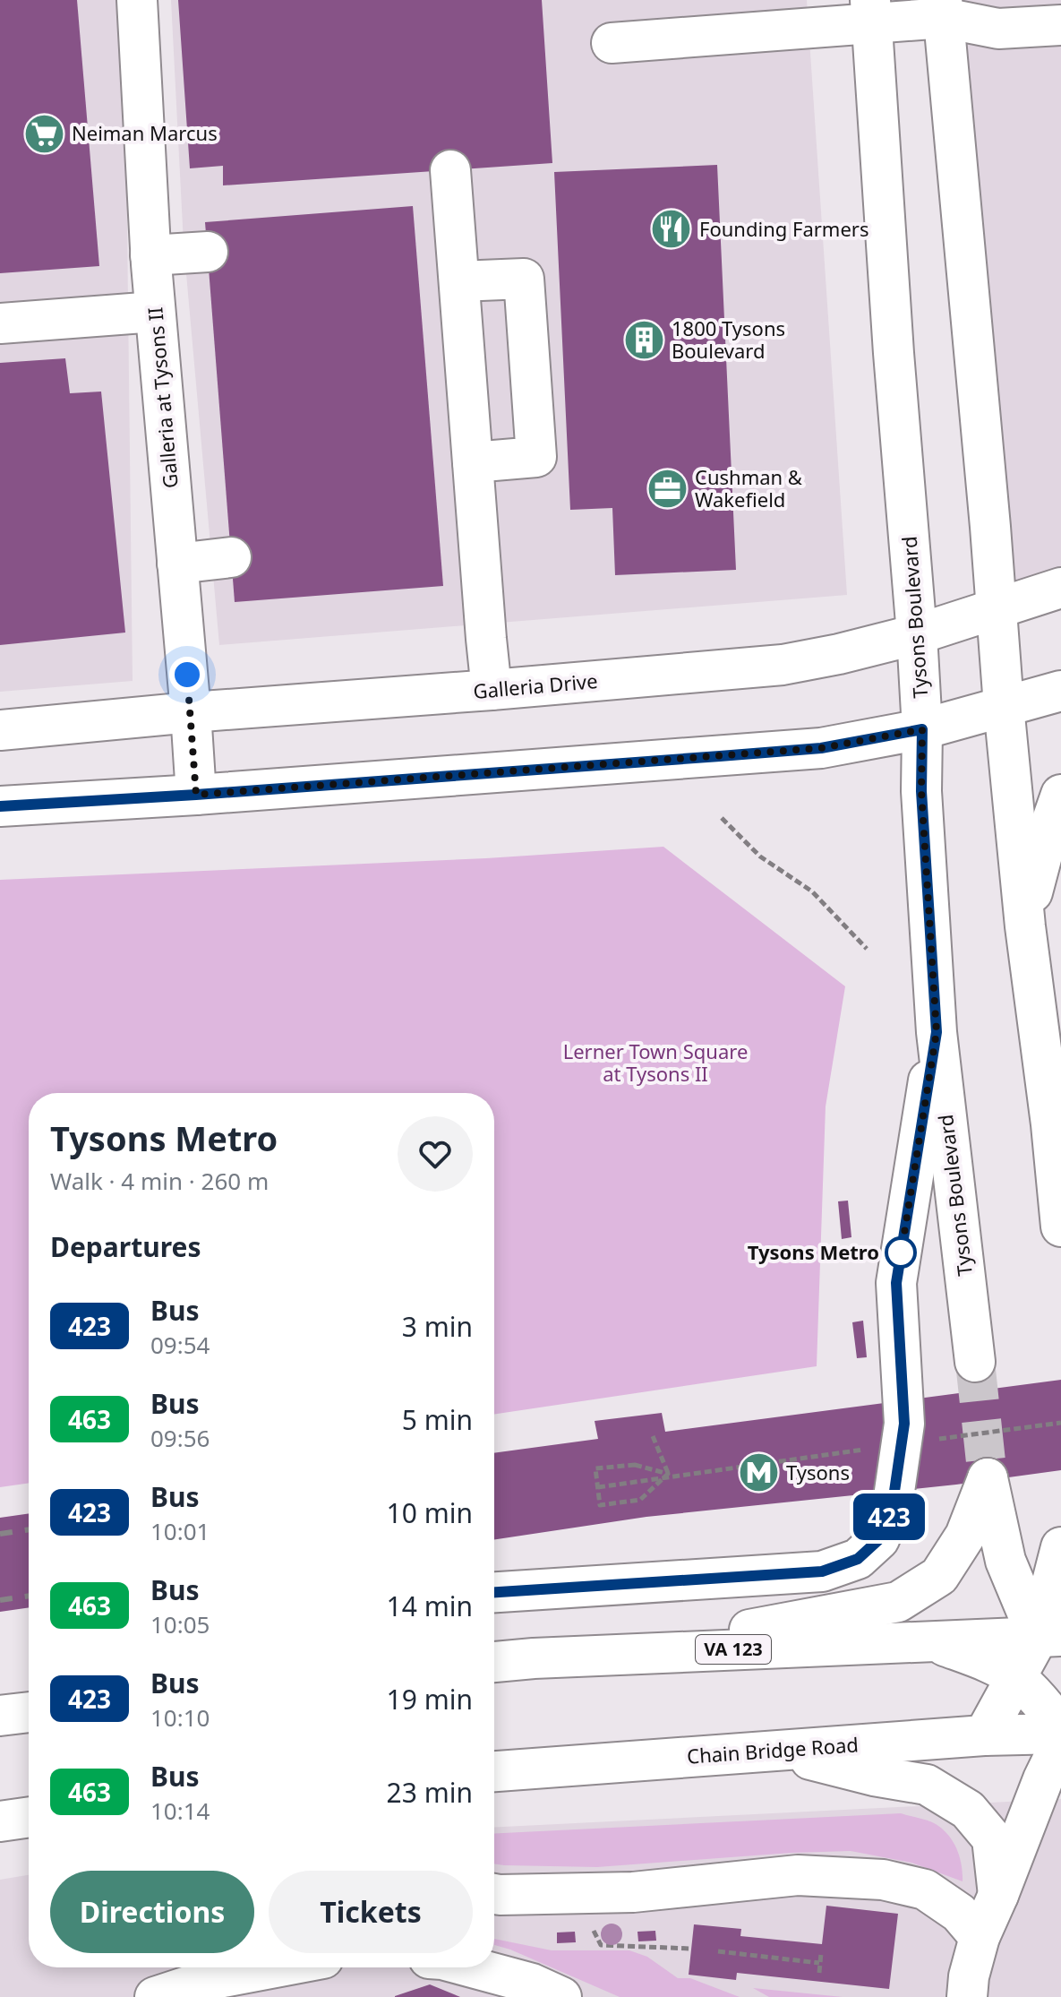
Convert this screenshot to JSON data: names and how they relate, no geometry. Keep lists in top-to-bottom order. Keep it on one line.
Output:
{"streets":{"street":["Galleria at Tysons II","Tysons Boulevard","Galleria Drive","VA 123","Chain Bridge Road"]},"crossings":[["Galleria at Tysons II","Galleria Drive"],["Tysons Boulevard","Galleria Drive"]],"parks":["Lerner Town Square at Tysons II"],"places":{"supermarket":["Neiman Marcus"],"restaurant":["Founding Farmers"],"building":["1800 Tysons Boulevard"],"office":["Cushman & Wakefield"],"other":["Tysons Metro"],"metro station":["Tysons"]},"lines":["bus line 423"],"page":{"on_map":"423","heading":[["Tysons Metro","Walk · 4 min · 260 m"],"Departures"],"list":[{"mark":"423","name":"Bus","note":"09:54","value":"3 min"},{"mark":"463","name":"Bus","note":"09:56","value":"5 min"},{"mark":"423","name":"Bus","note":"10:01","value":"10 min"},{"mark":"463","name":"Bus","note":"10:05","value":"14 min"},{"mark":"423","name":"Bus","note":"10:10","value":"19 min"},{"mark":"463","name":"Bus","note":"10:14","value":"23 min"}],"buttons":["Directions","Tickets"]}}
